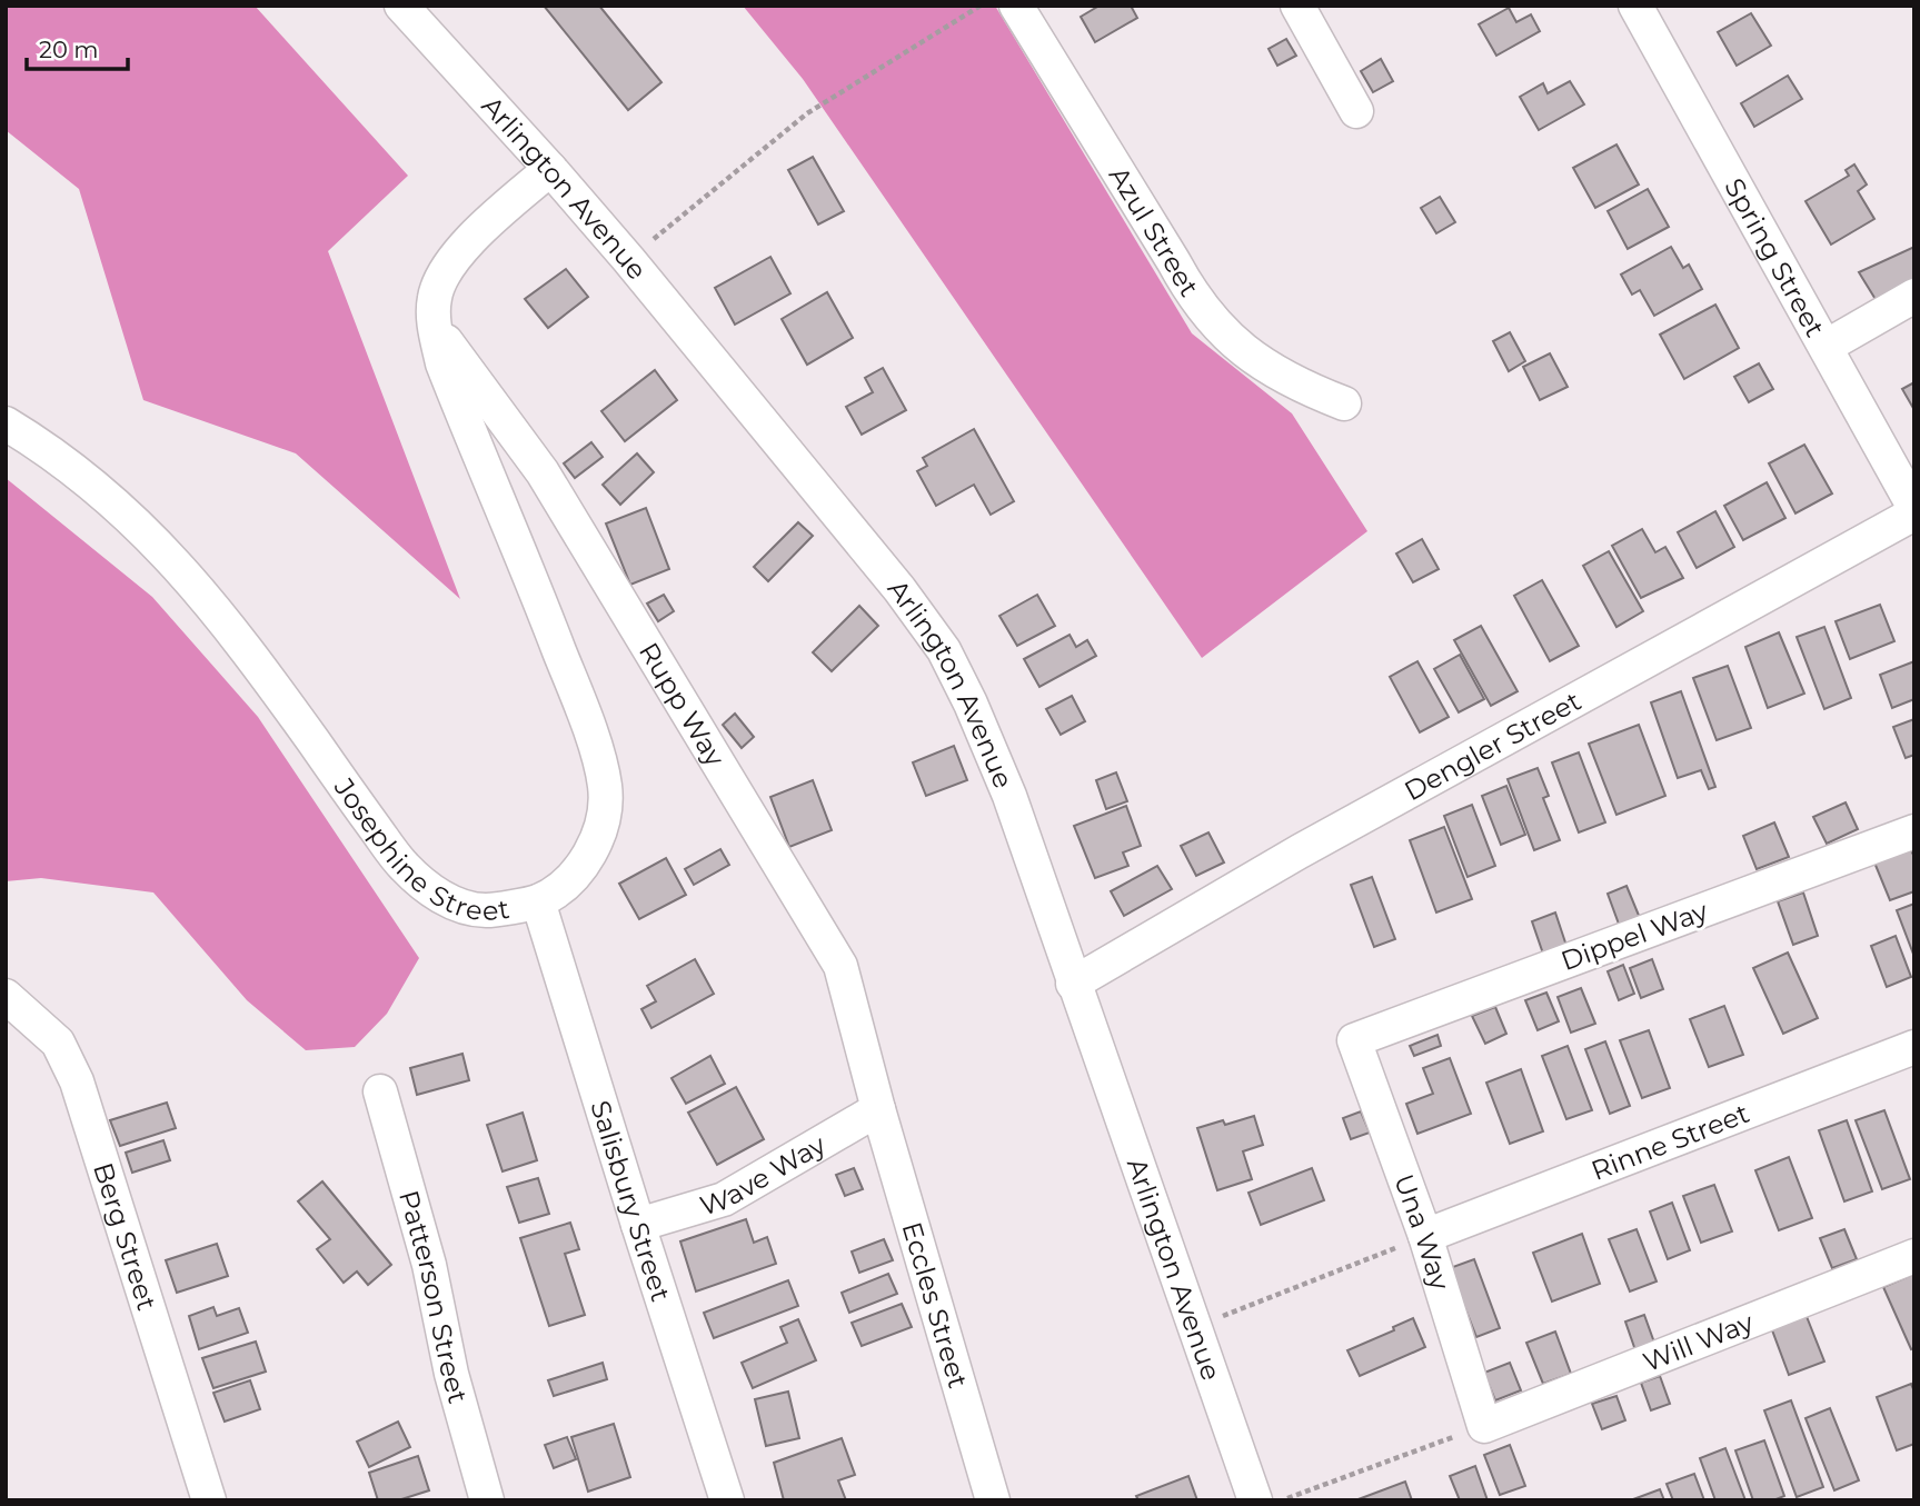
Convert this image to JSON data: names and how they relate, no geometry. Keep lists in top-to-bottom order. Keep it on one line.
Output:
{"streets":{"street":["Arlington Avenue","Azul Street","Spring Street","Rupp Way","Dengler Street","Josephine Street","Dippel Way","Rinne Street","Wave Way","Salisbury Street","Una Way","Berg Street","Patterson Street","Eccles Street","Will Way"]},"crossings":[["Arlington Avenue","Dengler Street"],["Arlington Avenue","Josephine Street"],["Spring Street","Dengler Street"],["Rupp Way","Josephine Street"],["Rupp Way","Wave Way"],["Rupp Way","Eccles Street"],["Josephine Street","Salisbury Street"],["Dippel Way","Una Way"],["Rinne Street","Una Way"],["Wave Way","Salisbury Street"],["Wave Way","Eccles Street"],["Una Way","Will Way"]],"scale_bar":"20 m"}
